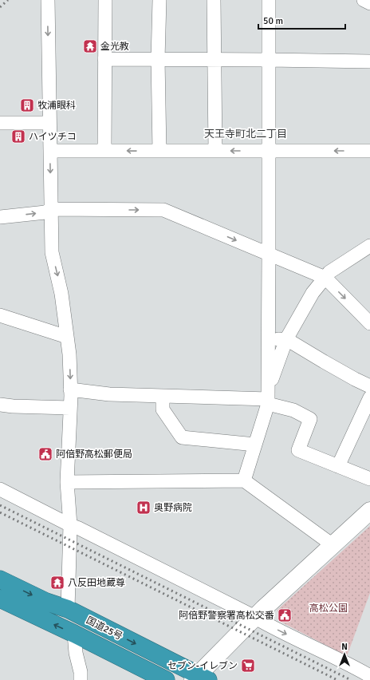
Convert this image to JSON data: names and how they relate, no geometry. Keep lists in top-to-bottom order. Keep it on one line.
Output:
{"streets":{"highway":["国道25号"]},"districts":["天王寺町北二丁目"],"parks":["高松公園"],"places":{"temple":["金光教","八反田地蔵尊"],"building":["牧浦眼科","ハイツチコ"],"public building":["阿倍野高松郵便局","阿倍野警察署高松交番"],"hospital":["奥野病院"],"supermarket":["セブン-イレブン"]},"scale_bar":"50 m","north":"top"}
